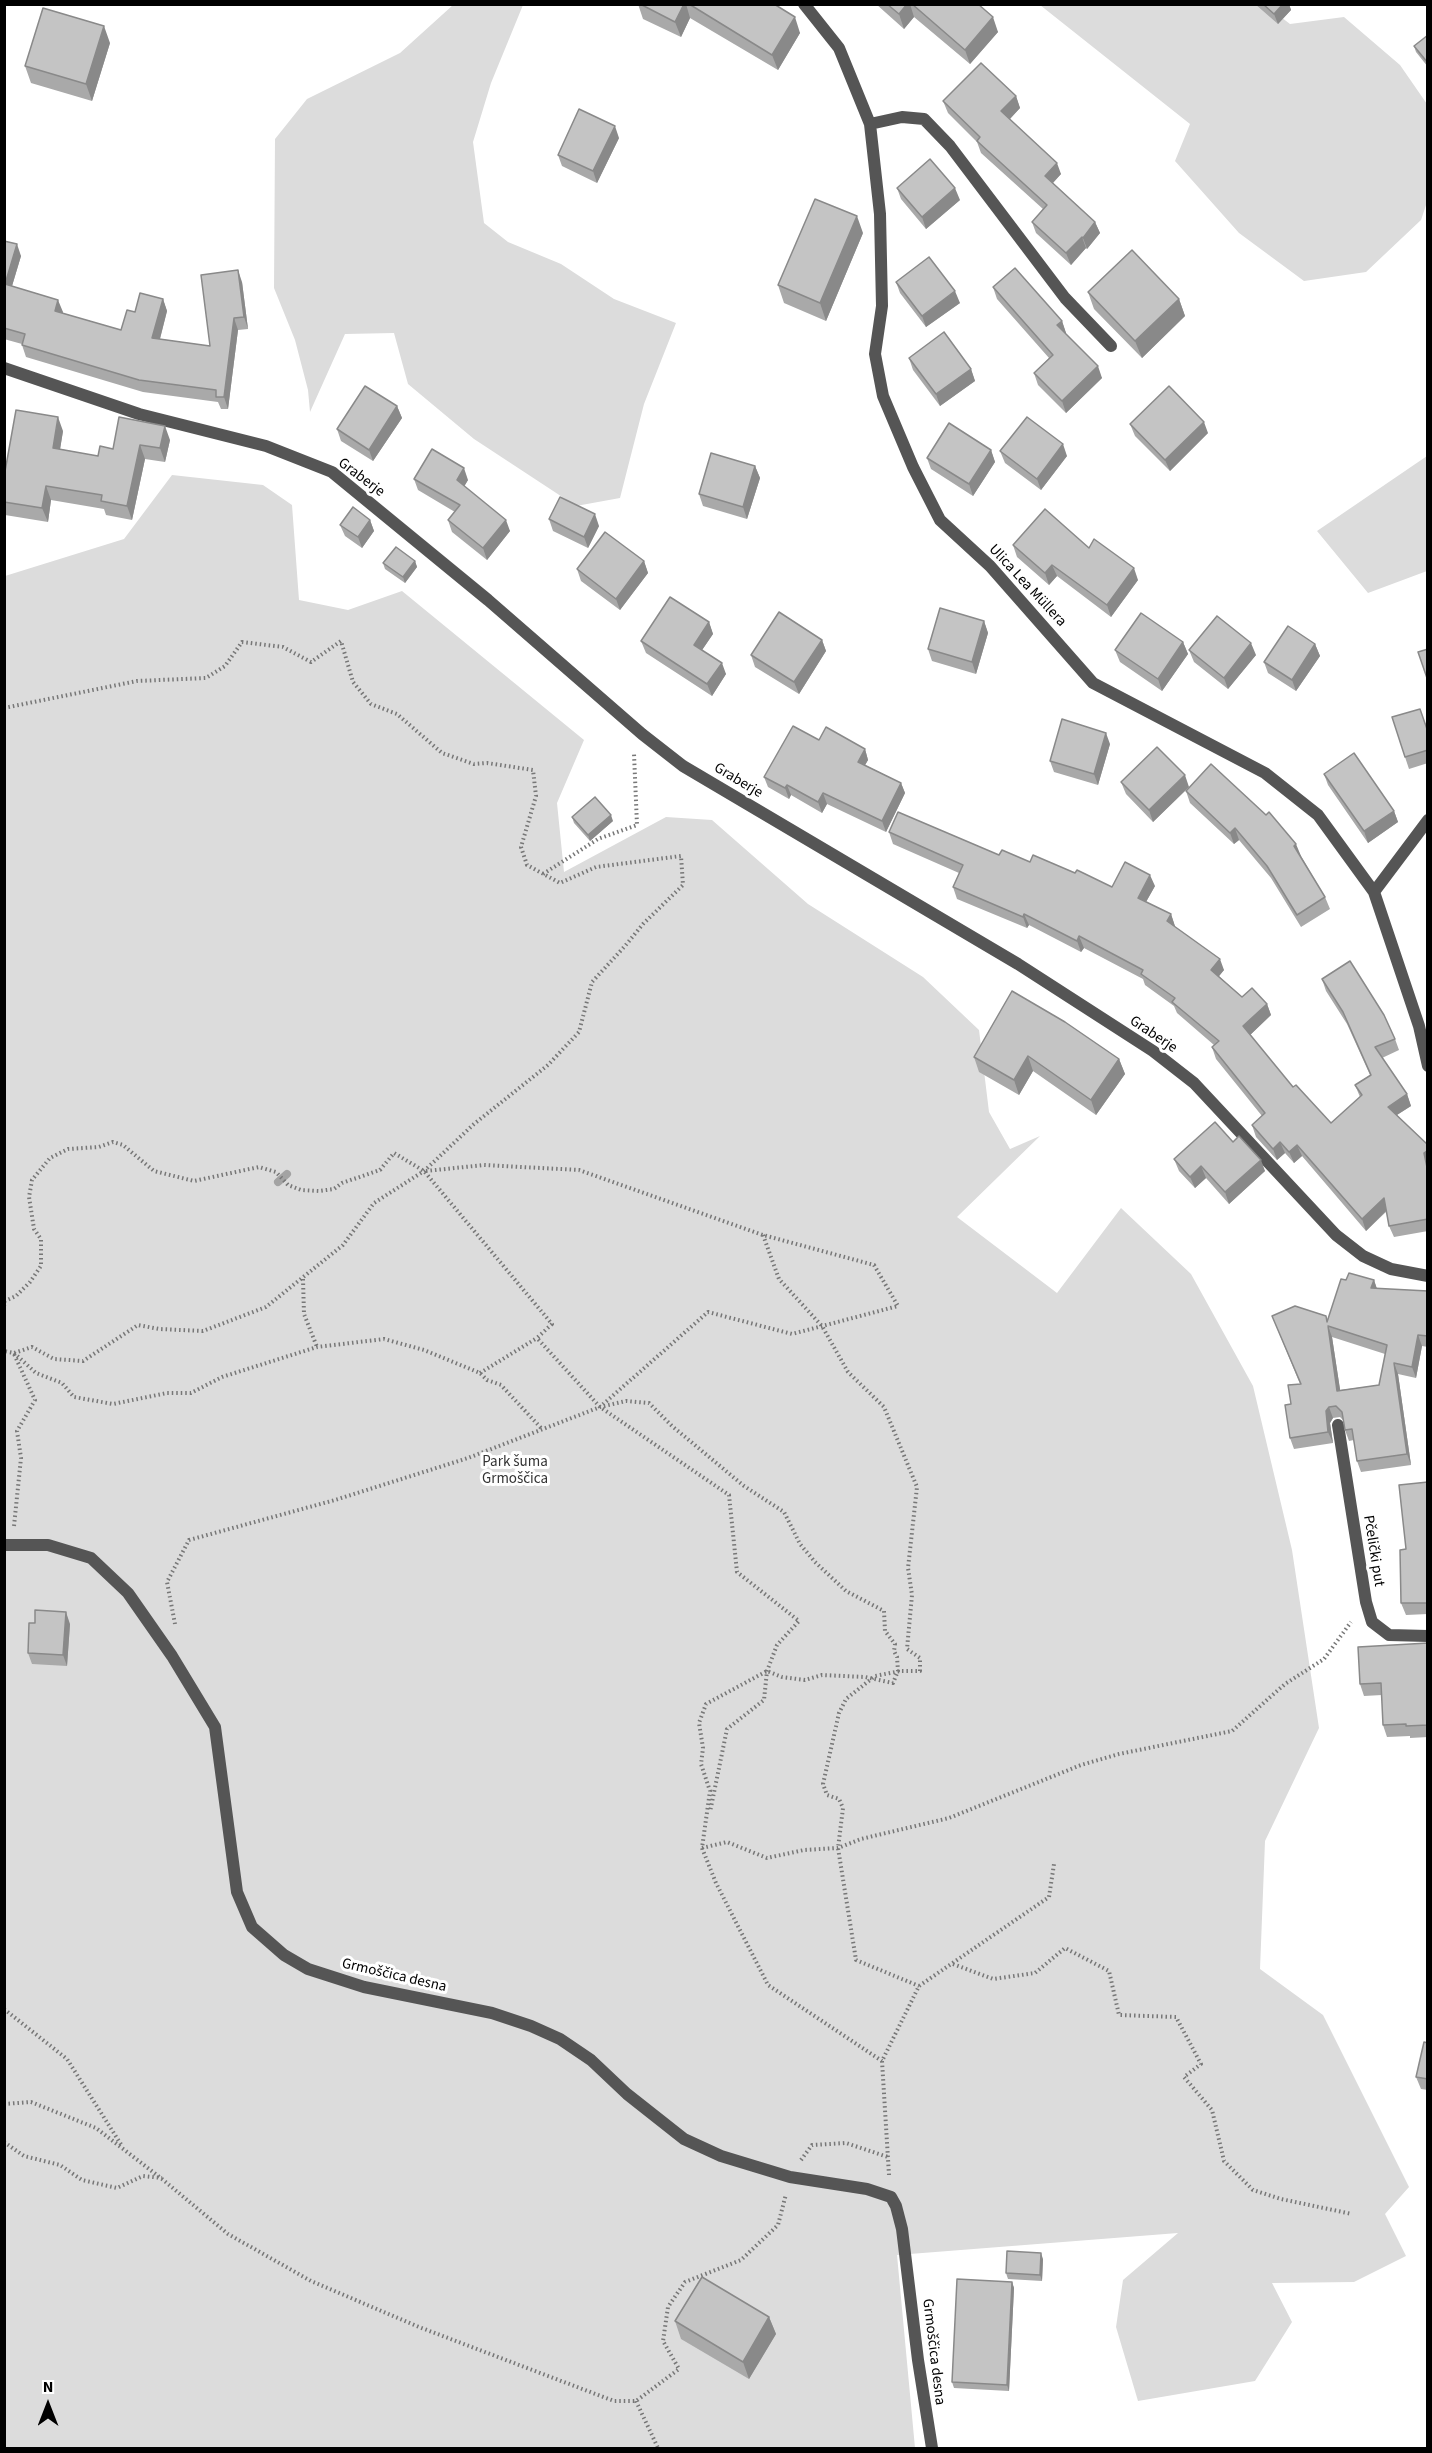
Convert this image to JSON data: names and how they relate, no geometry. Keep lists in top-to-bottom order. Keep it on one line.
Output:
{"streets":{"street":["Graberje","Ulica Lea Müllera","Pčelički put","Grmoščica desna"]},"parks":["Park šuma Grmoščica"],"north":"top"}
